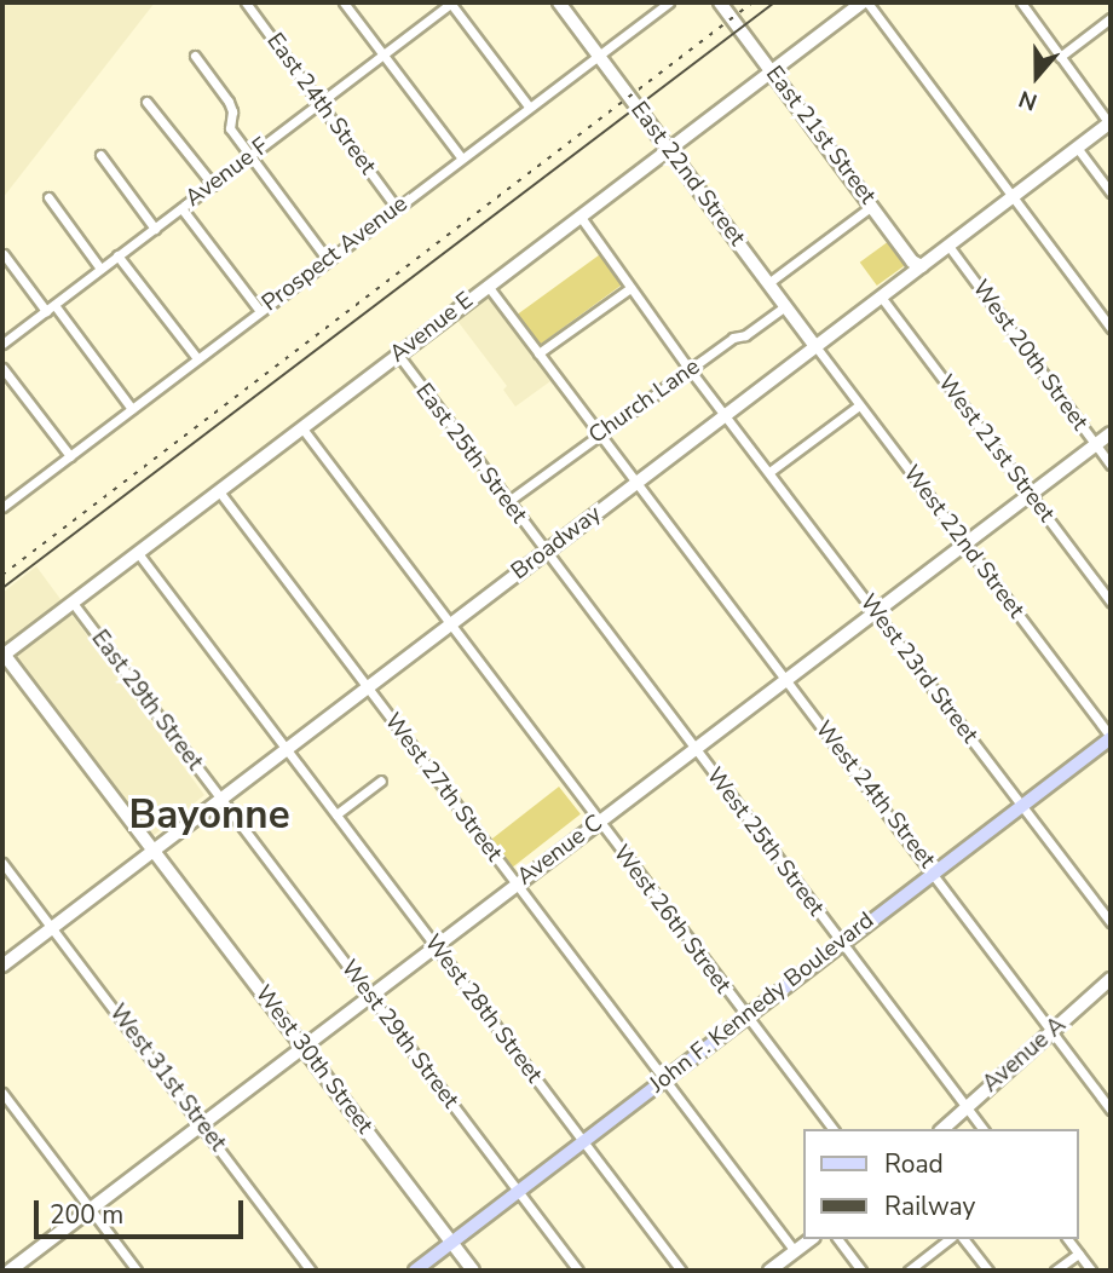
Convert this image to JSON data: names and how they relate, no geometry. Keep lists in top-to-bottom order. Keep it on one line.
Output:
{"streets":{"main road":["John F. Kennedy Boulevard"],"street":["East 24th Street","East 21st Street","Avenue F","East 22nd Street","Prospect Avenue","Avenue E","West 20th Street","Church Lane","West 21st Street","East 25th Street","West 22nd Street","Broadway","West 23rd Street","East 29th Street","West 27th Street","West 24th Street","West 25th Street","Avenue C","West 26th Street","West 28th Street","West 29th Street","Avenue A","West 30th Street","West 31st Street"]},"crossings":[["East 24th Street","Avenue F"],["East 24th Street","Prospect Avenue"],["East 21st Street","Avenue E"],["East 21st Street","Broadway"],["East 22nd Street","Prospect Avenue"],["East 22nd Street","Avenue E"],["East 22nd Street","Church Lane"],["East 22nd Street","West 22nd Street"],["East 22nd Street","Broadway"],["Avenue E","East 25th Street"],["Avenue E","West 23rd Street"],["Avenue E","East 29th Street"],["Avenue E","West 27th Street"],["Avenue E","West 26th Street"],["Avenue E","West 28th Street"],["Avenue E","West 30th Street"],["West 20th Street","Broadway"],["West 20th Street","Avenue C"],["Church Lane","East 25th Street"],["Church Lane","West 23rd Street"],["West 21st Street","Broadway"],["West 21st Street","Avenue C"],["East 25th Street","Broadway"],["East 25th Street","West 25th Street"],["West 22nd Street","Broadway"],["West 22nd Street","Avenue C"],["West 22nd Street","John F. Kennedy Boulevard"],["Broadway","West 23rd Street"],["Broadway","East 29th Street"],["Broadway","West 27th Street"],["Broadway","West 24th Street"],["Broadway","West 25th Street"],["Broadway","West 26th Street"],["Broadway","West 28th Street"],["Broadway","West 29th Street"],["Broadway","West 30th Street"],["Broadway","West 31st Street"],["West 23rd Street","Avenue C"],["West 23rd Street","John F. Kennedy Boulevard"],["East 29th Street","West 29th Street"],["West 27th Street","Avenue C"],["West 27th Street","John F. Kennedy Boulevard"],["West 24th Street","Avenue C"],["West 24th Street","John F. Kennedy Boulevard"],["West 24th Street","Avenue A"],["West 25th Street","Avenue C"],["West 25th Street","John F. Kennedy Boulevard"],["West 25th Street","Avenue A"],["Avenue C","West 26th Street"],["Avenue C","West 28th Street"],["Avenue C","West 29th Street"],["Avenue C","West 30th Street"],["Avenue C","West 31st Street"],["West 26th Street","John F. Kennedy Boulevard"],["John F. Kennedy Boulevard","West 28th Street"],["John F. Kennedy Boulevard","West 29th Street"],["John F. Kennedy Boulevard","West 30th Street"]],"districts":["Bayonne"],"legend":["Road","Railway"],"scale_bar":"200 m","north":"bottom"}
